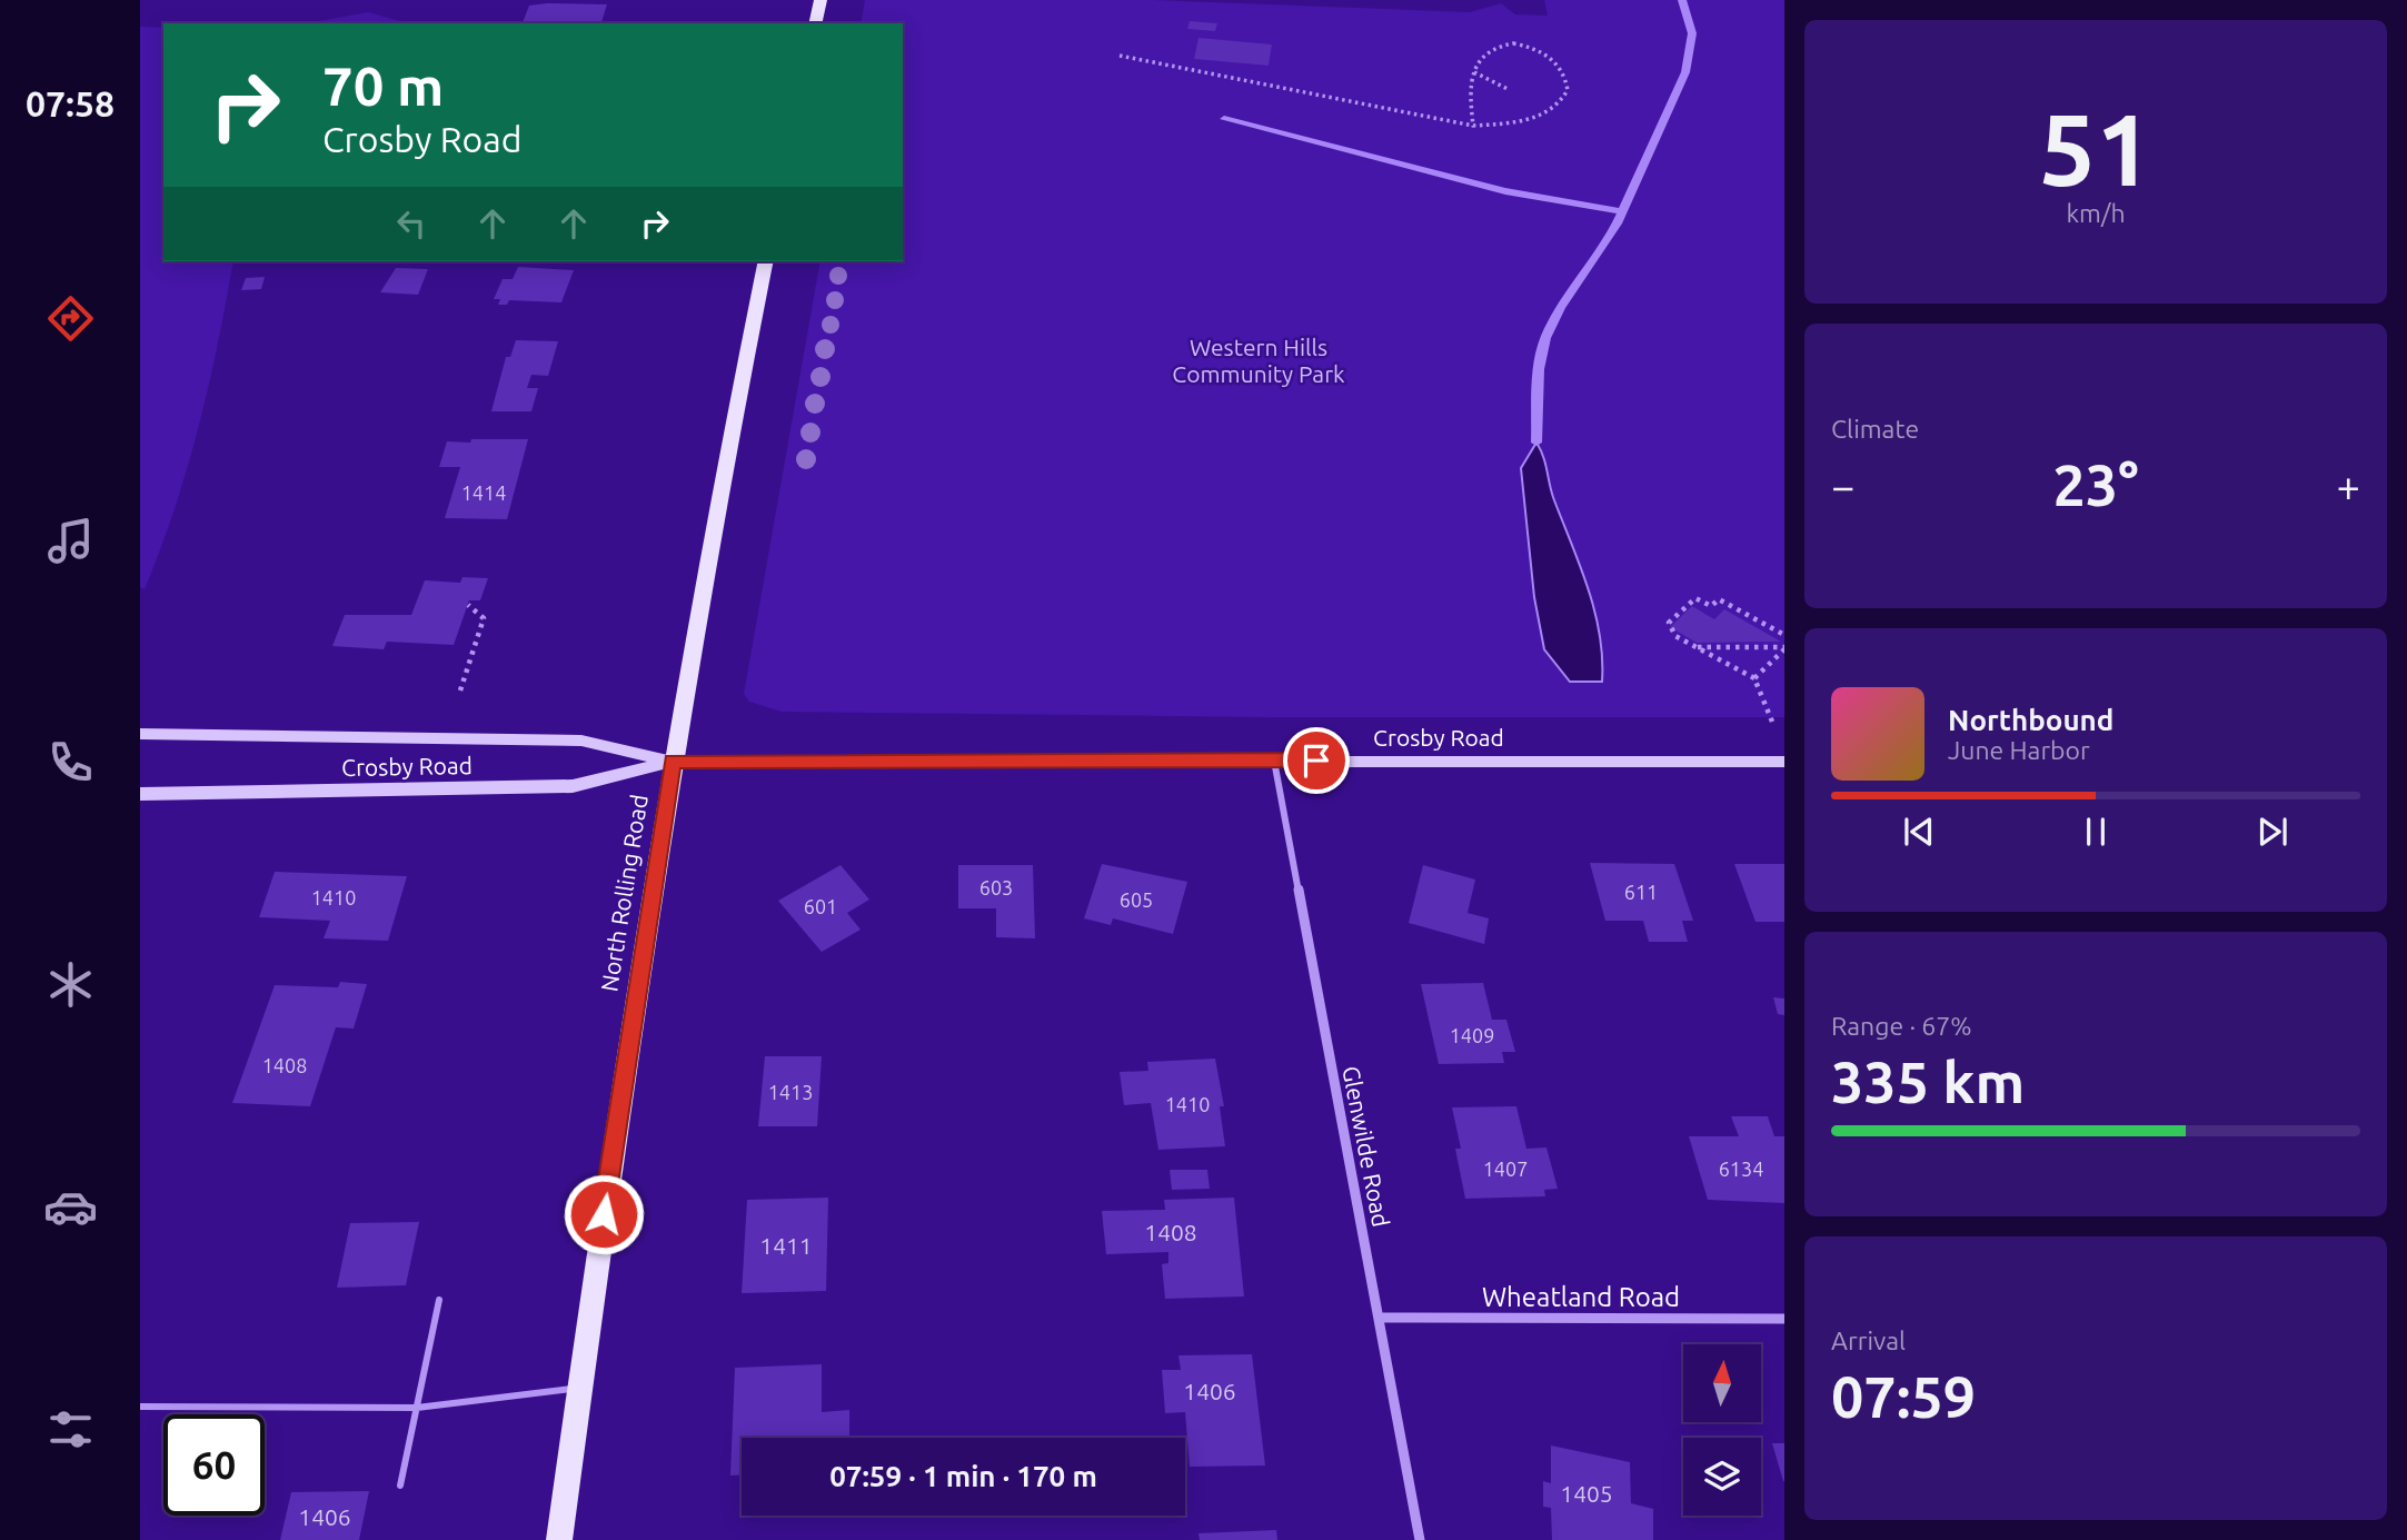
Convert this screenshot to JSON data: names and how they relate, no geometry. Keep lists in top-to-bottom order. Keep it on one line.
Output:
{"streets":{"main road":["Crosby Road","North Rolling Road"],"street":["Glenwilde Road","Wheatland Road"]},"crossings":[["Crosby Road","North Rolling Road"],["Crosby Road","Glenwilde Road"],["Glenwilde Road","Wheatland Road"]],"parks":["Western Hills Community Park"],"house_numbers":["1414","603","611","1410","605","601","1409","1408","1413","1410","1407","6134","1408","1411","1406","1405","1406"],"north":"top","page":{"tabs":"07:58","tile":[["51","km/h"],"Climate",["Range · 67%","335 km"],["Arrival","07:59"]],"turn":["70 m","Crosby Road"],"heat":["−","23°","+"],"song":["Northbound","June Harbor"],"limit":"60","trip":"07:59 · 1 min · 170 m"}}
